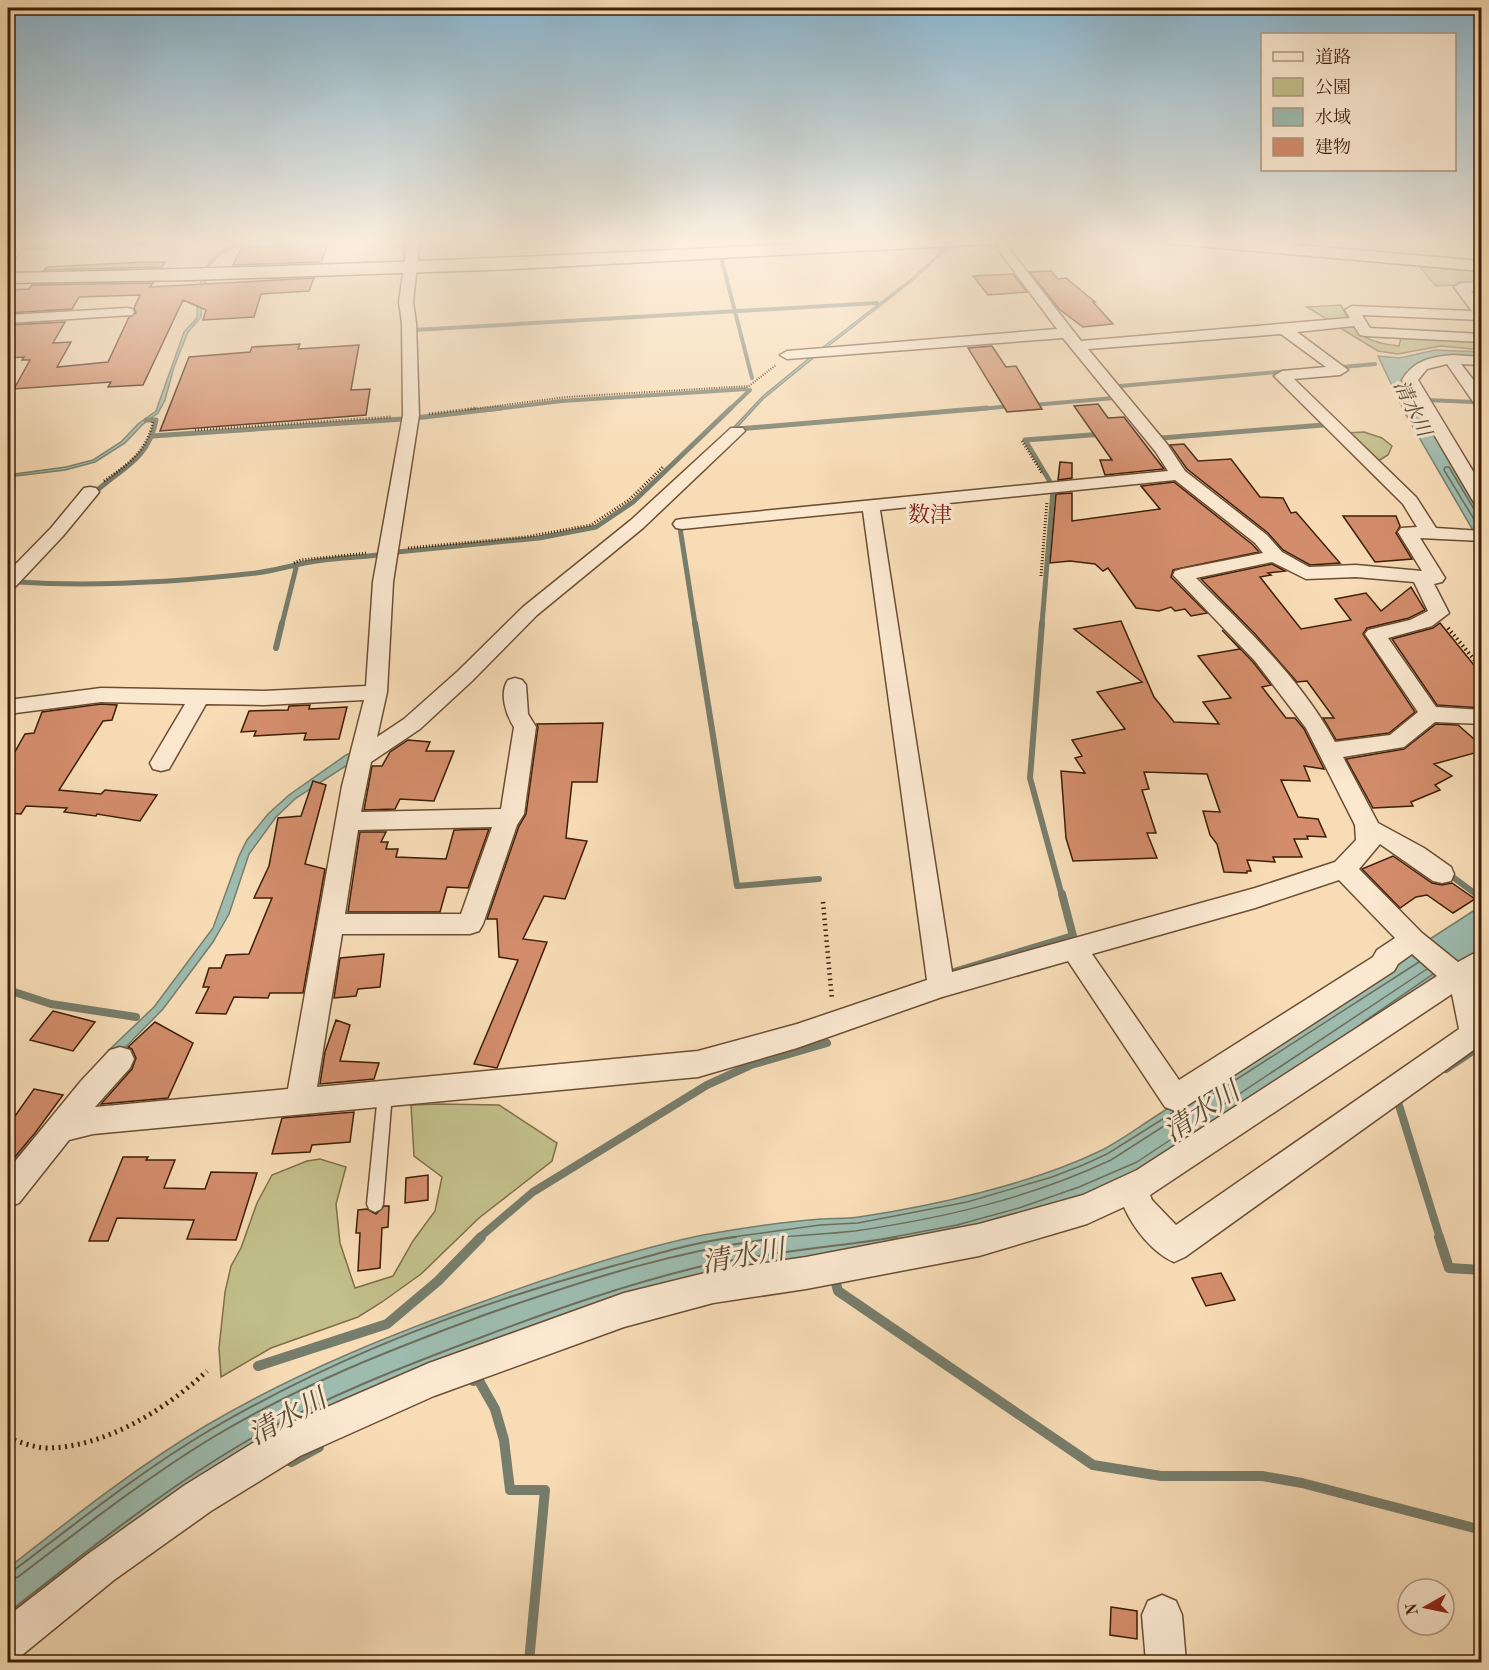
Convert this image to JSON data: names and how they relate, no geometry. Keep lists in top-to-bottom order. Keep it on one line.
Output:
{"districts":["数津"],"water":["清水川"],"legend":["道路","公園","水域","建物"],"north":"left"}
